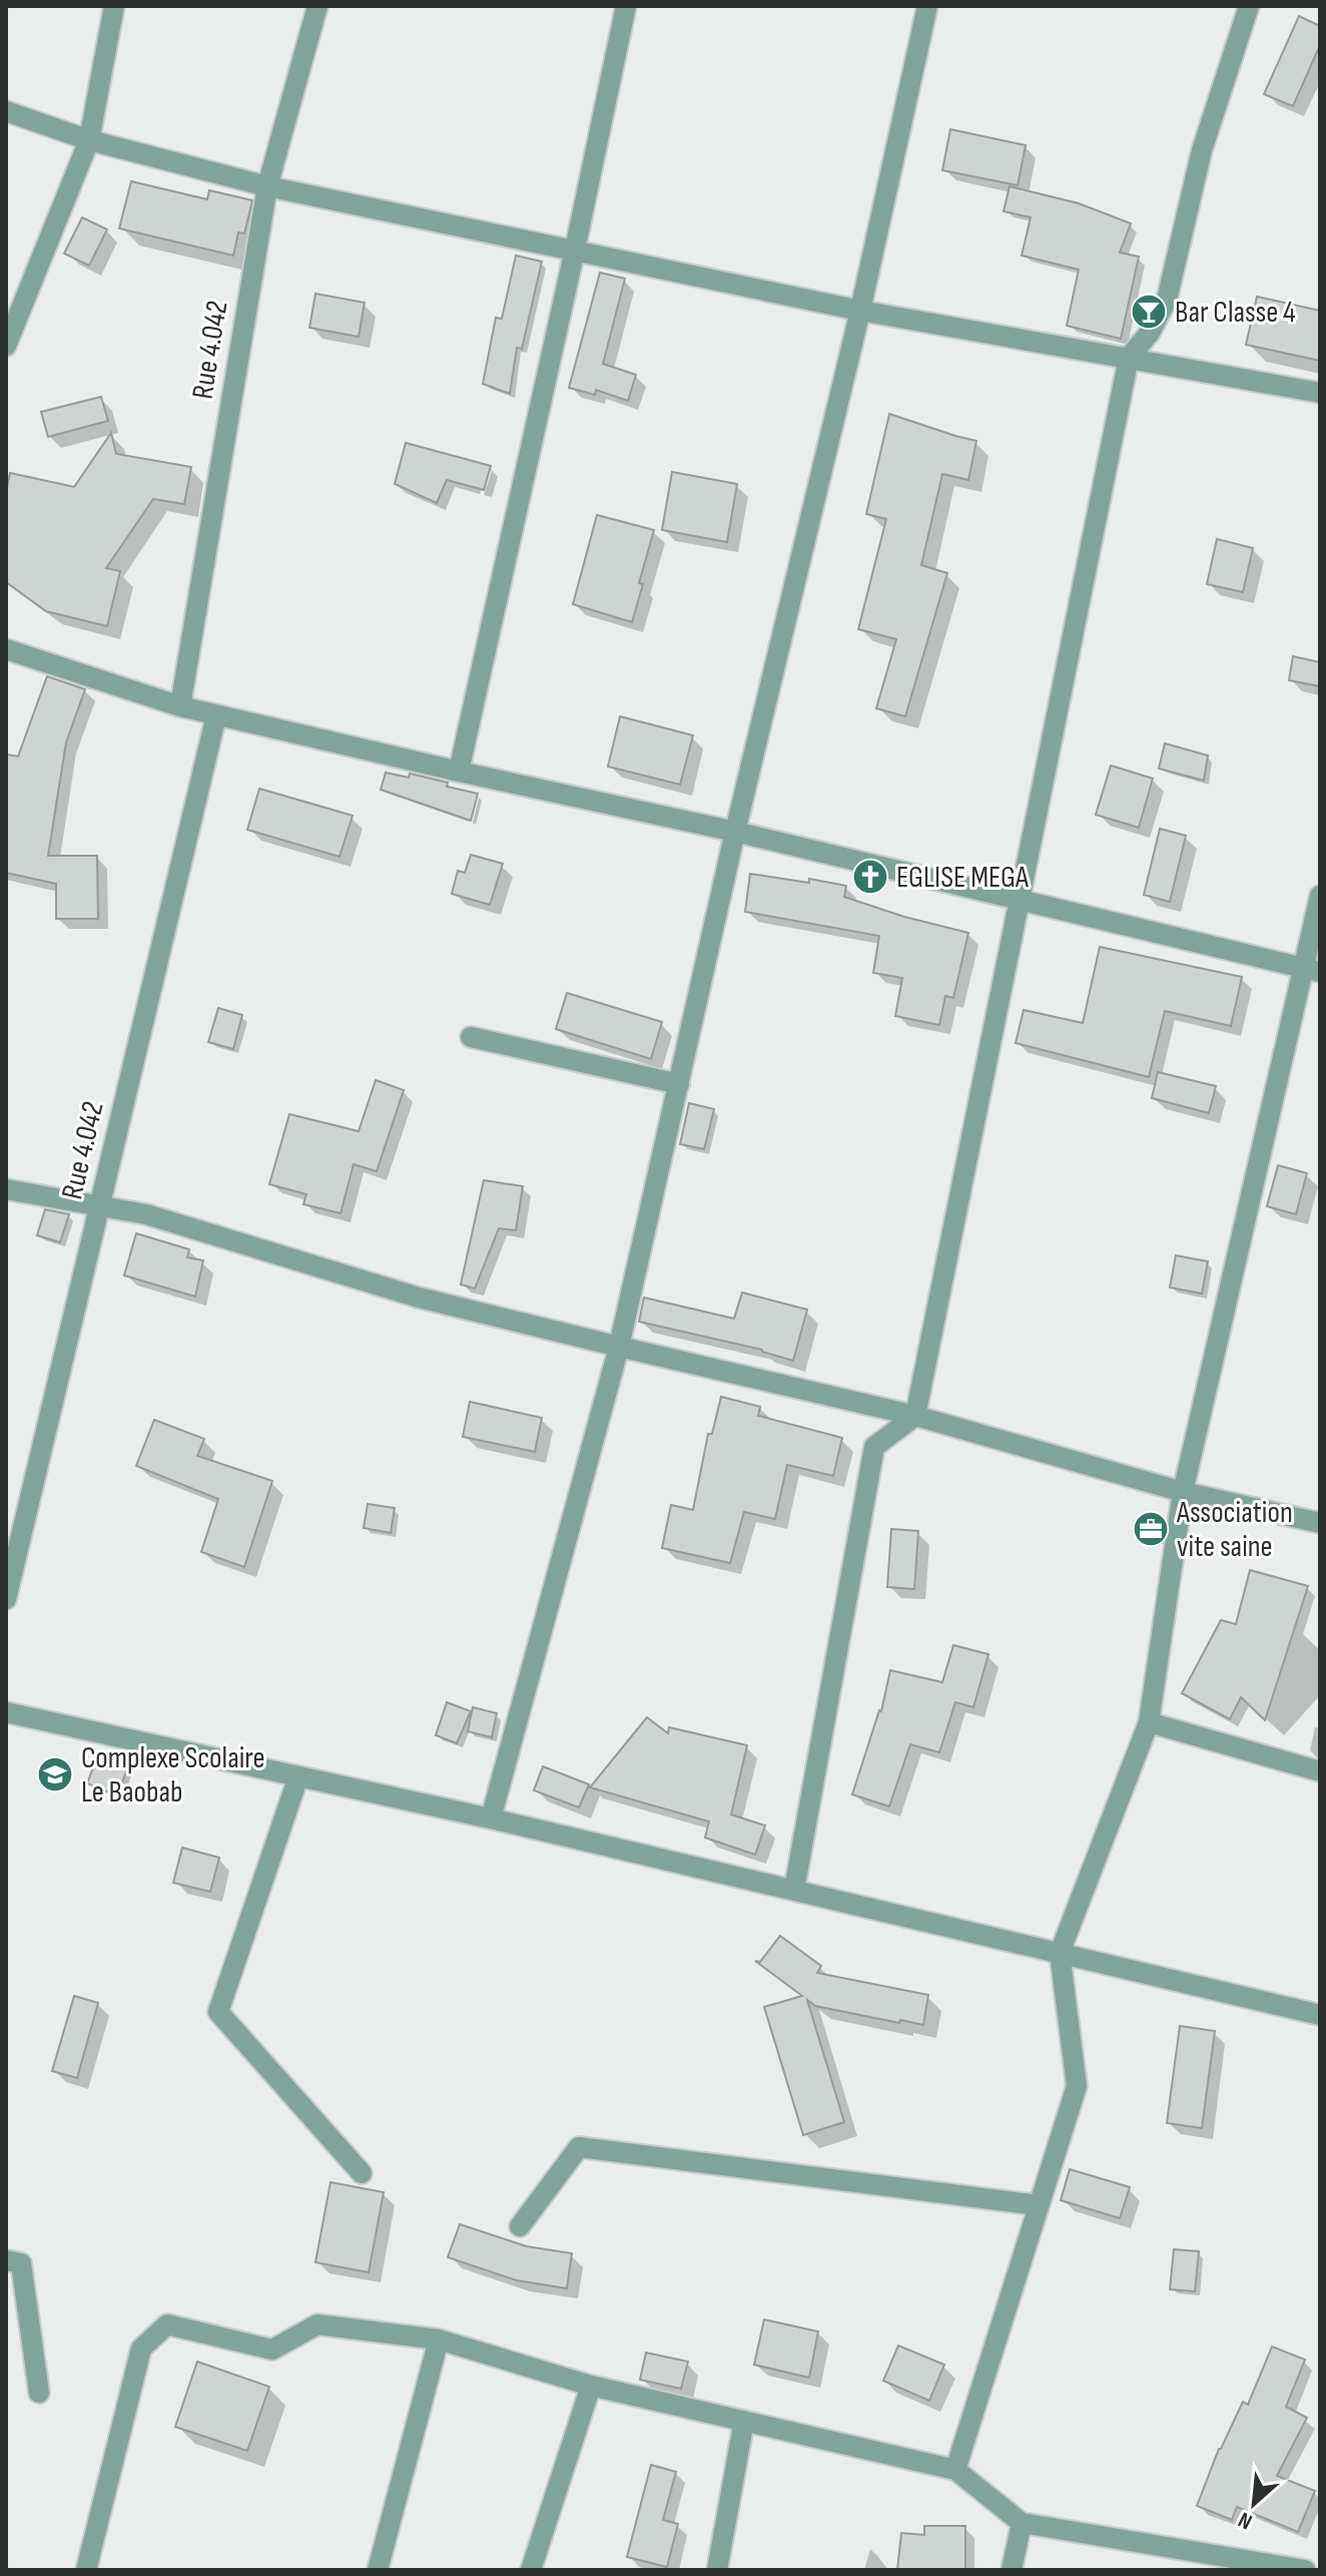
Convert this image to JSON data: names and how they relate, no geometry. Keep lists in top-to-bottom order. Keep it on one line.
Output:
{"streets":{"street":["Rue 4.042"]},"places":{"bar":["Bar Classe 4"],"church":["EGLISE MEGA"],"office":["Association vite saine"],"school or university":["Complexe Scolaire Le Baobab"]},"north":"bottom left"}
